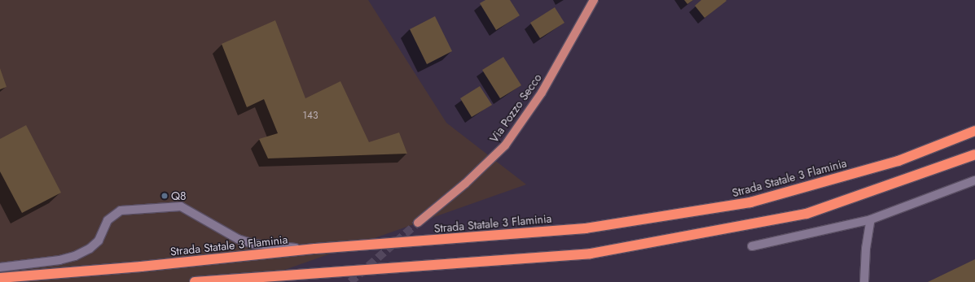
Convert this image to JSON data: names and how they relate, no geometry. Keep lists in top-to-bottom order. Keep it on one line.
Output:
{"streets":{"highway":["Strada Statale 3 Flaminia"],"main road":["Via Pozzo Secco"]},"places":["Q8"],"house_numbers":["143"]}
